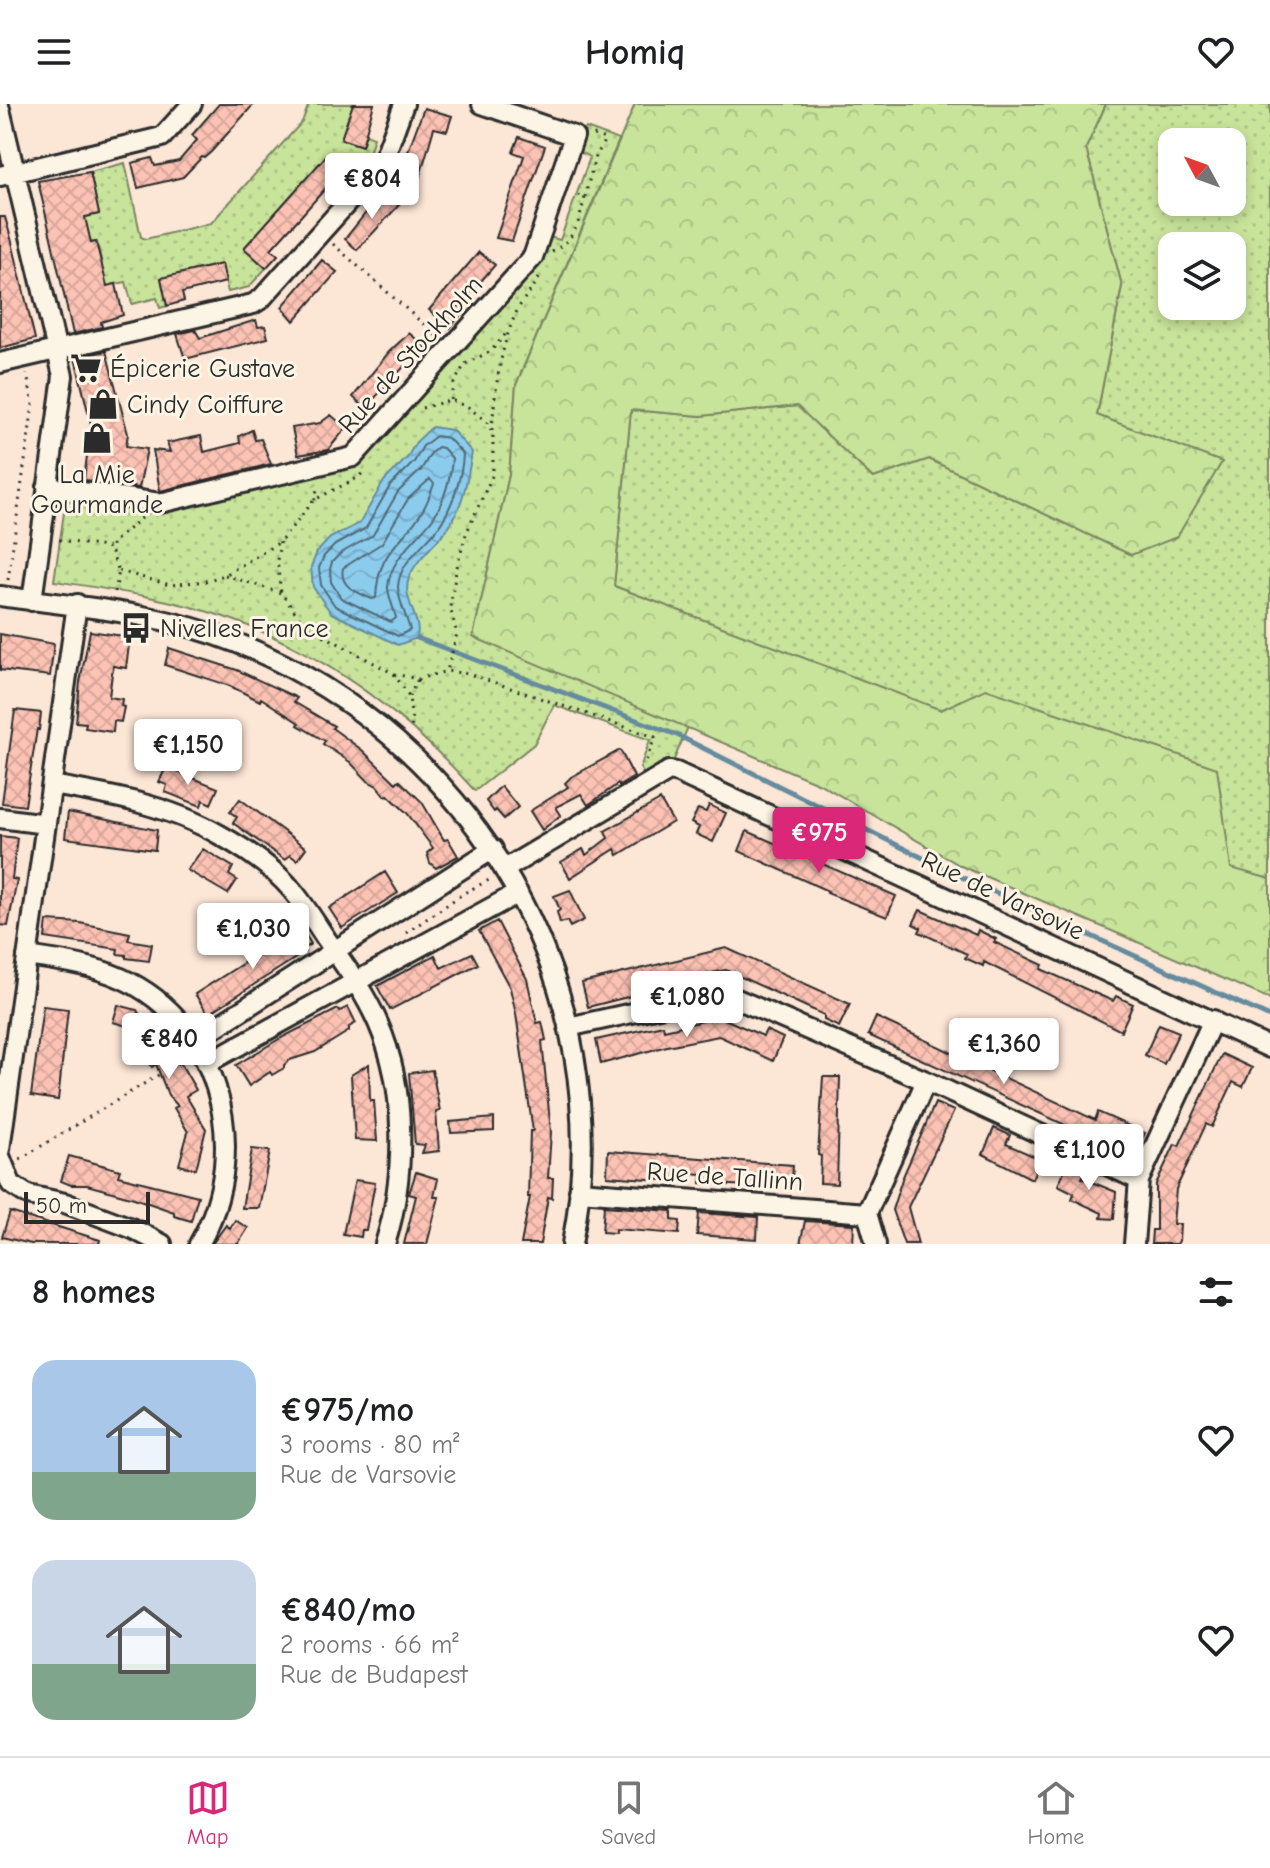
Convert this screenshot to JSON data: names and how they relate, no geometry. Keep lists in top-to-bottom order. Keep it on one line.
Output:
{"streets":{"street":["Rue de Stockholm","Rue de Varsovie","Rue de Tallinn"]},"places":{"supermarket":["Épicerie Gustave"],"shop":["Cindy Coiffure","La Mie Gourmande"],"bus stop":["Nivelles France"]},"scale_bar":"50 m","north":"top left","page":{"header":"Homiq","price":["€804","€1,150","€975","€1,030","€1,080","€840","€1,360","€1,100"],"scale":"50 m","heading":"8 homes","list":[{"name":"€975/mo","note":"3 rooms · 80 m² · Rue de Varsovie"},{"name":"€840/mo","note":"2 rooms · 66 m² · Rue de Budapest"}],"tabs":["Map","Saved","Home"]}}
